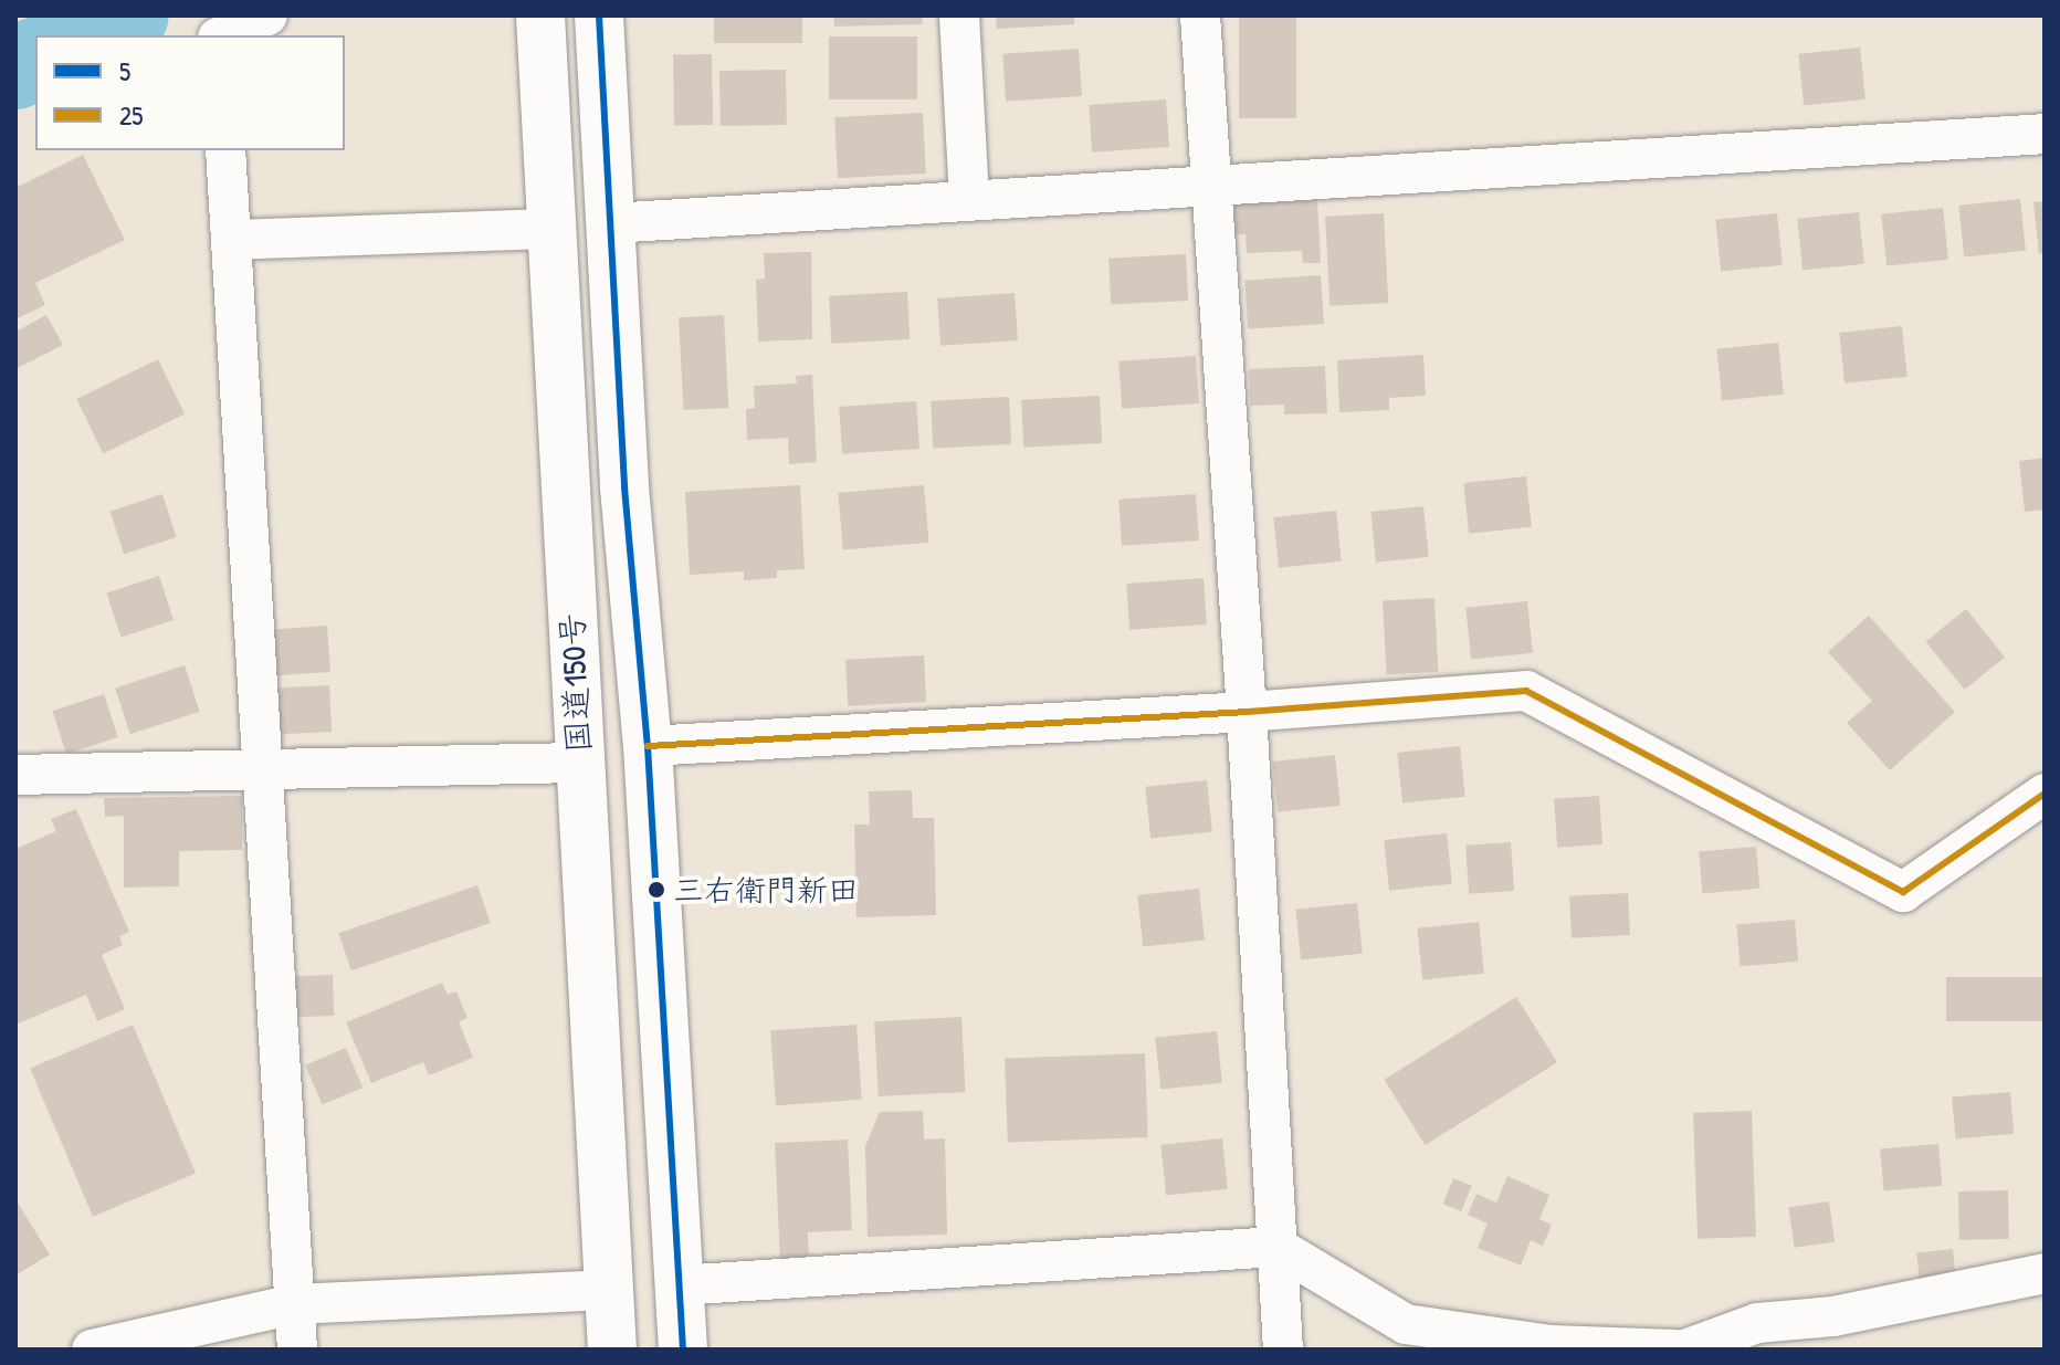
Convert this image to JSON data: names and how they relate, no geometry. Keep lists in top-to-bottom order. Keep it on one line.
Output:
{"streets":{"highway":["国道150号"]},"places":["三右衛門新田"],"lines":["transit line 5","transit line 25"],"legend":["5","25"]}
